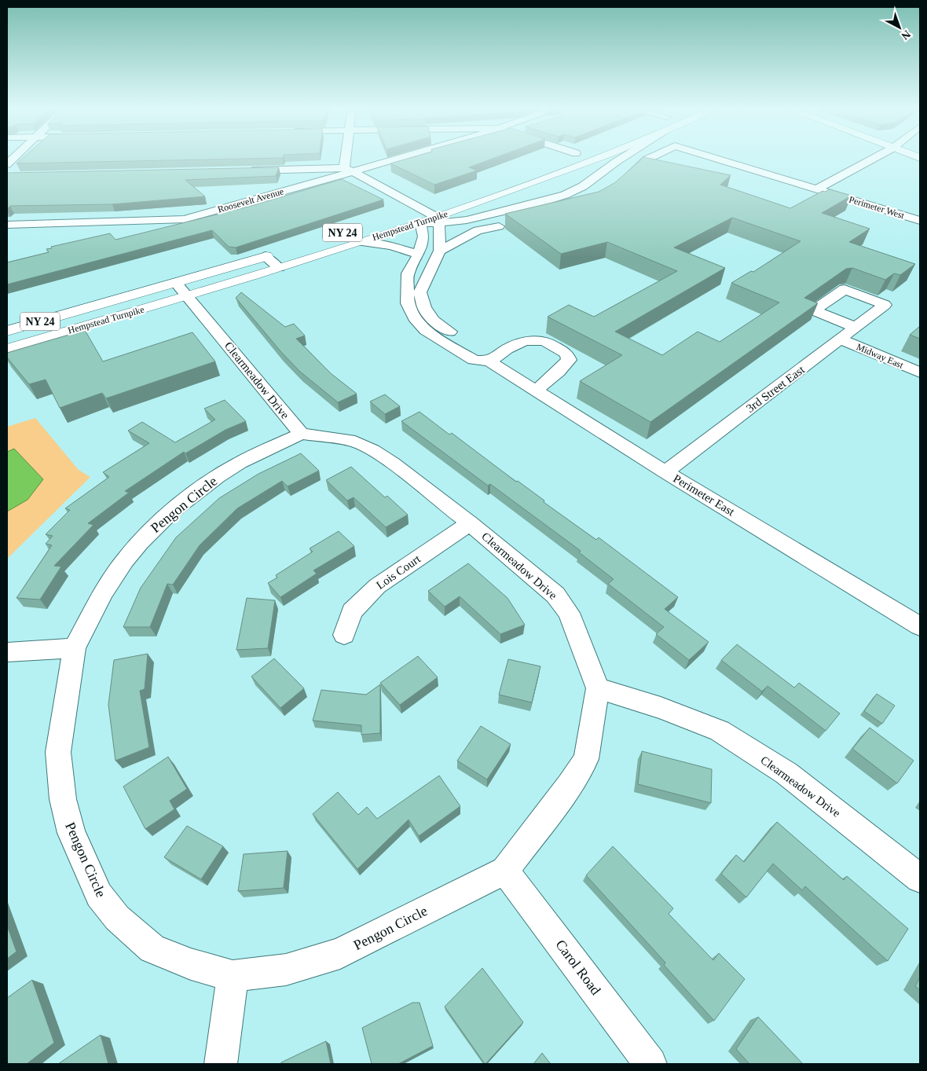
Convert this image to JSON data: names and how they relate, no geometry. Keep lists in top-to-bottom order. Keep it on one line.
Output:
{"streets":{"main road":["Hempstead Turnpike","NY 24"],"street":["Roosevelt Avenue","Perimeter West","Midway East","Clearmeadow Drive","3rd Street East","Perimeter East","Pengon Circle","Lois Court","Carol Road"]},"crossings":[["Hempstead Turnpike","Clearmeadow Drive"],["Hempstead Turnpike","Perimeter East"],["Midway East","3rd Street East"],["Clearmeadow Drive","Pengon Circle"],["Clearmeadow Drive","Lois Court"],["3rd Street East","Perimeter East"],["Pengon Circle","Carol Road"]],"north":"bottom right"}
